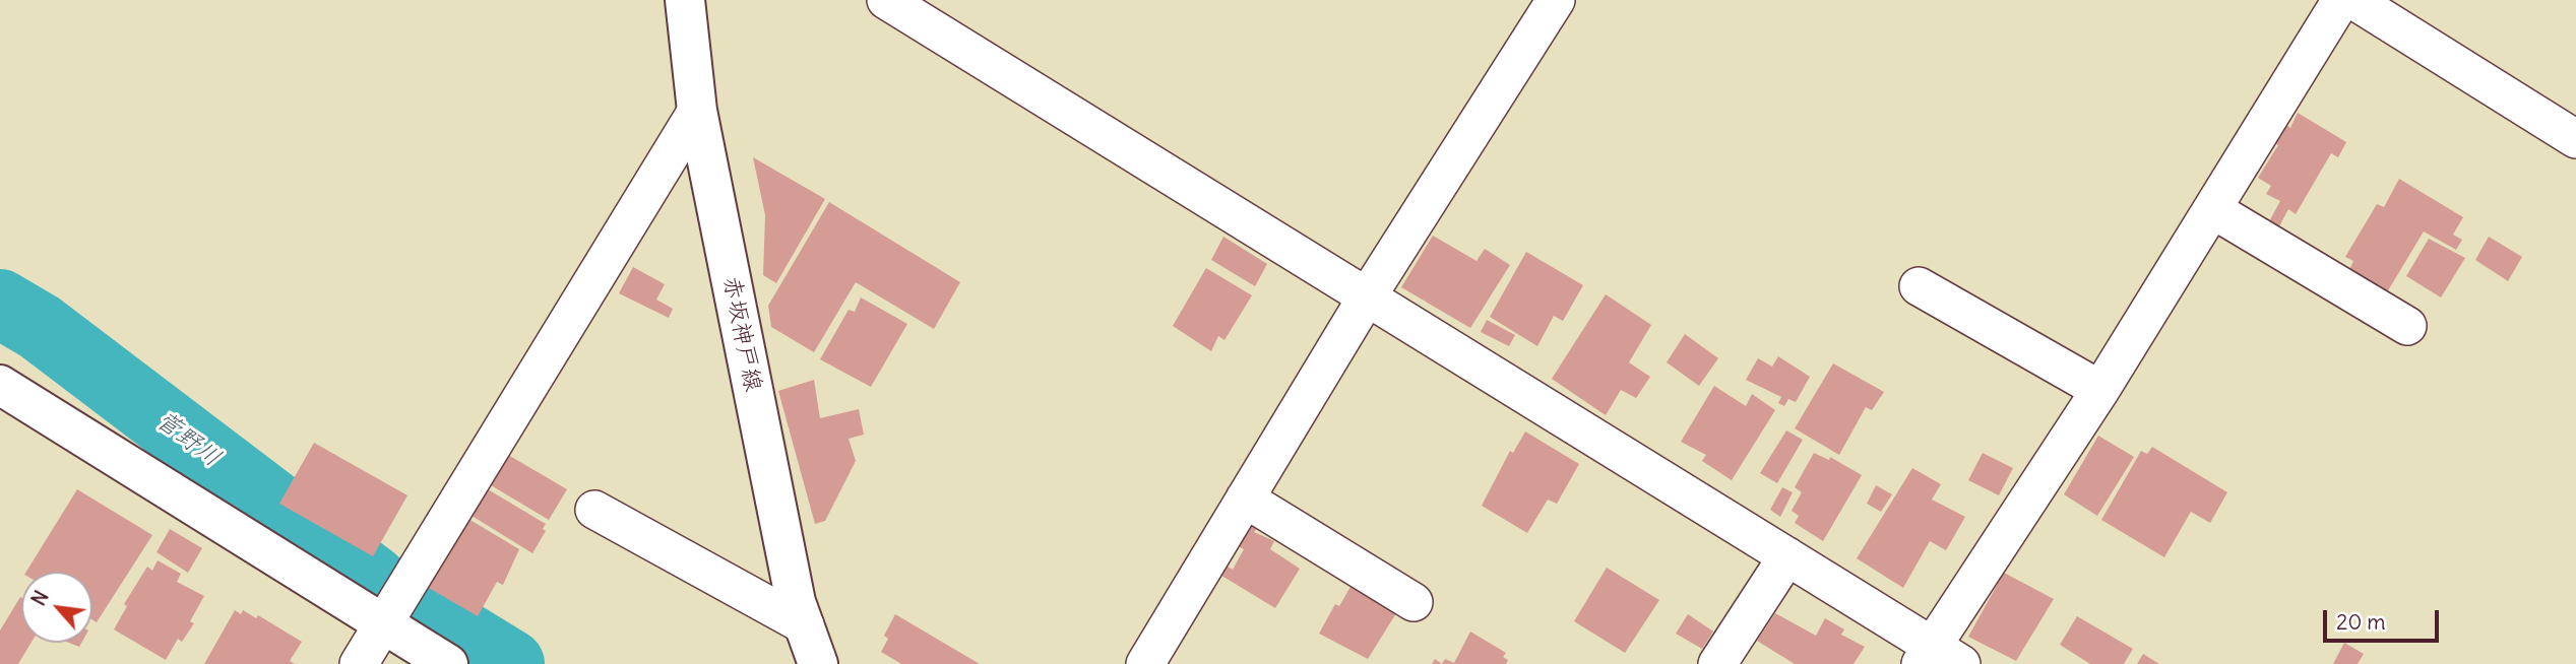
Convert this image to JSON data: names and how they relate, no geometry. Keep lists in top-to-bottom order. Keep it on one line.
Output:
{"streets":{"main road":["赤坂神戸線"]},"water":["菅野川"],"scale_bar":"20 m","north":"top left"}
